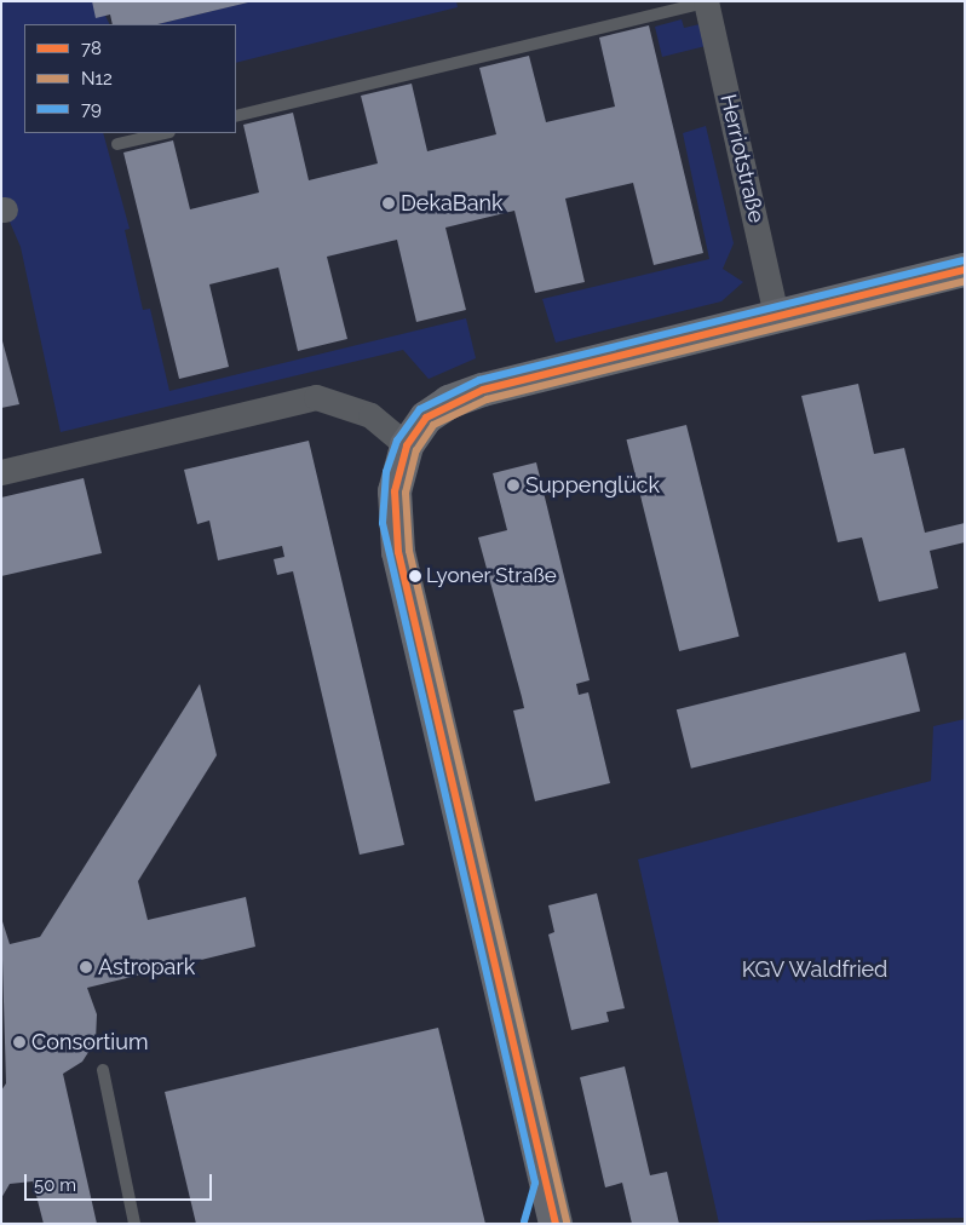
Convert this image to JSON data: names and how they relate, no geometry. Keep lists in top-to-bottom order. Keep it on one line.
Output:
{"streets":{"street":["Herriotstraße"]},"parks":["KGV Waldfried"],"places":["DekaBank","Suppenglück","Lyoner Straße","Astropark","Consortium"],"lines":["transit line 79","transit line 78","transit line N12"],"legend":["78","N12","79"],"scale_bar":"50 m"}
